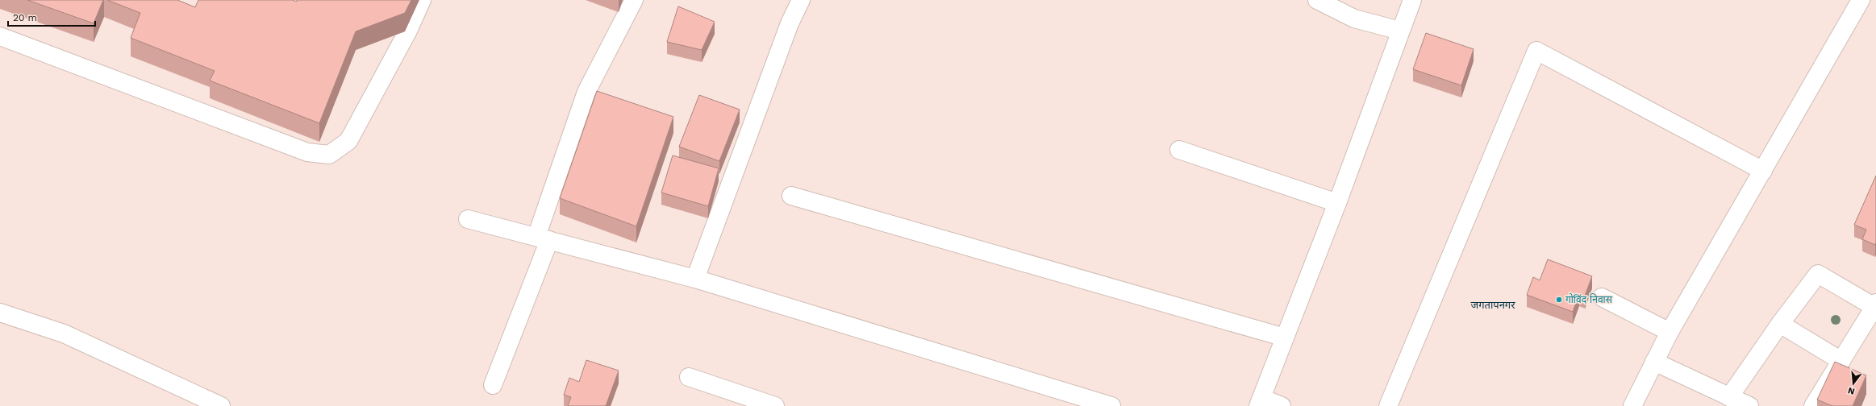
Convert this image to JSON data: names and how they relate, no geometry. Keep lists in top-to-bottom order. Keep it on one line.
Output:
{"districts":["जगतापनगर"],"places":["गोविंद निवास"],"scale_bar":"20 m","north":"bottom"}
